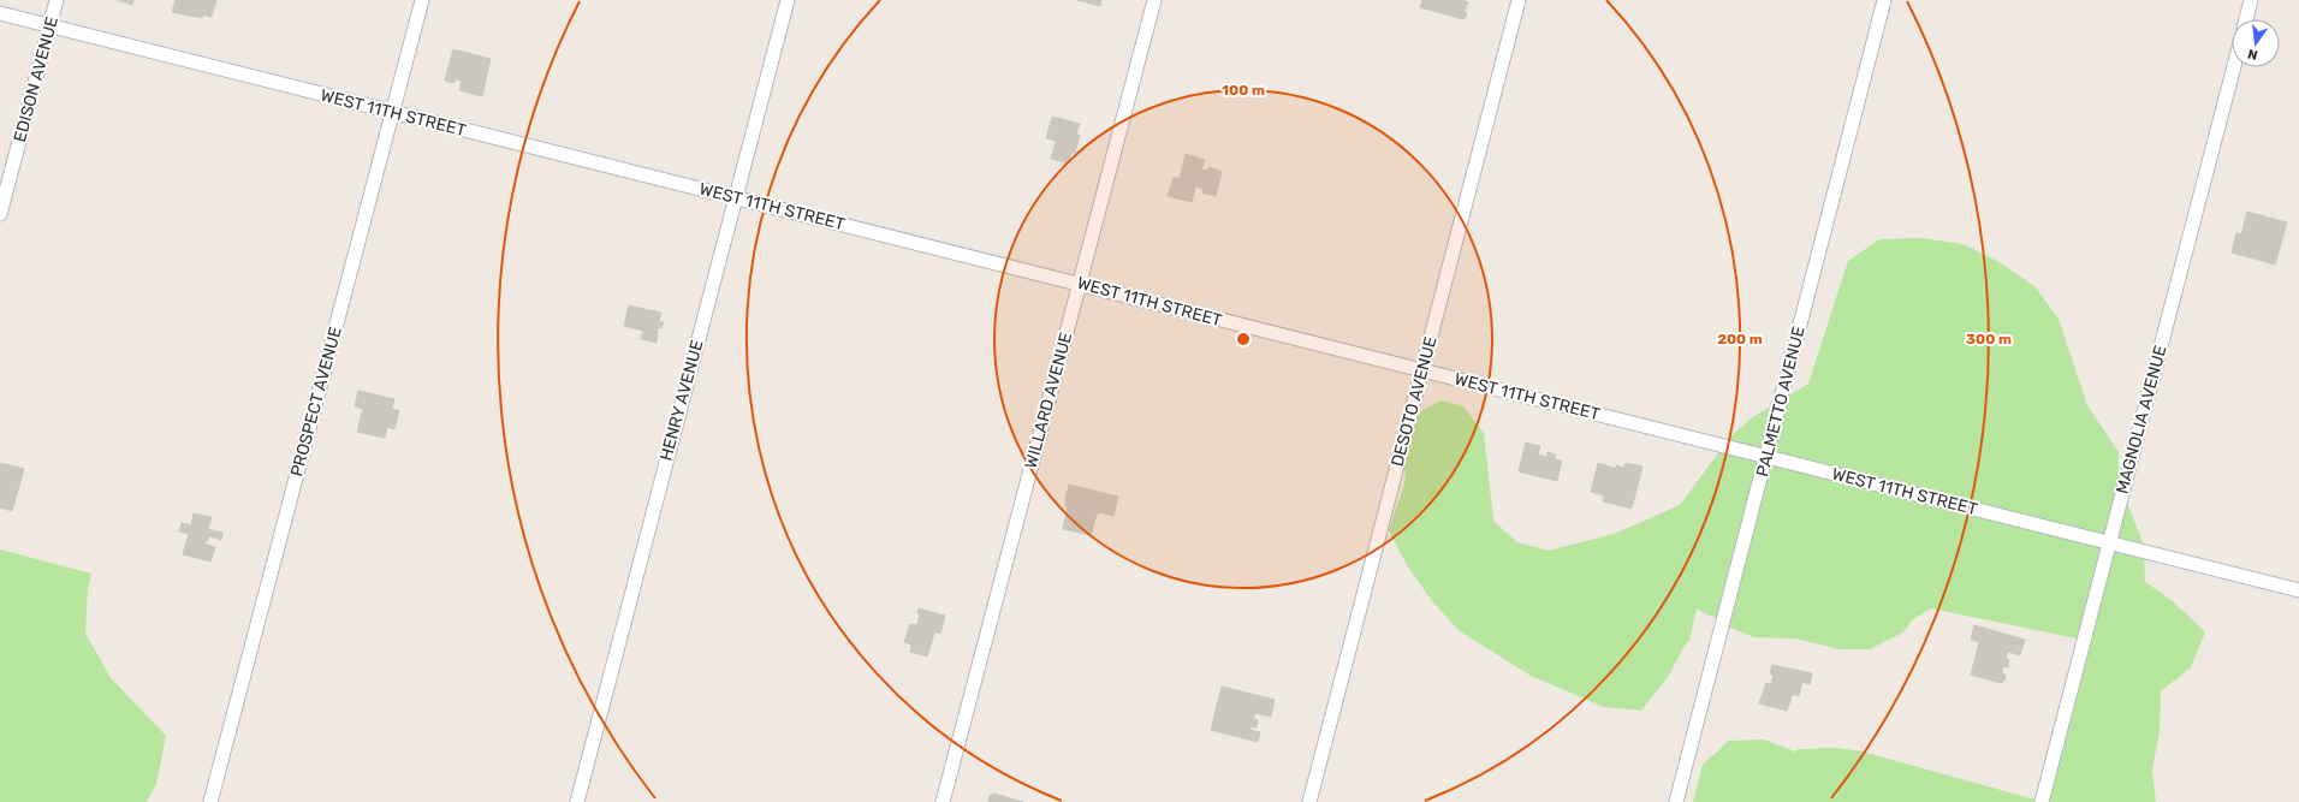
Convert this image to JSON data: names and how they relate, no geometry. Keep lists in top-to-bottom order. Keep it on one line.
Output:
{"streets":{"street":["EDISON AVENUE","WEST 11TH STREET","HENRY AVENUE","WILLARD AVENUE","PROSPECT AVENUE","DESOTO AVENUE","PALMETTO AVENUE","MAGNOLIA AVENUE"]},"crossings":[["EDISON AVENUE","WEST 11TH STREET"],["WEST 11TH STREET","HENRY AVENUE"],["WEST 11TH STREET","WILLARD AVENUE"],["WEST 11TH STREET","PROSPECT AVENUE"],["WEST 11TH STREET","DESOTO AVENUE"],["WEST 11TH STREET","PALMETTO AVENUE"],["WEST 11TH STREET","MAGNOLIA AVENUE"]],"north":"bottom","rings":["100 m","200 m","300 m"]}
